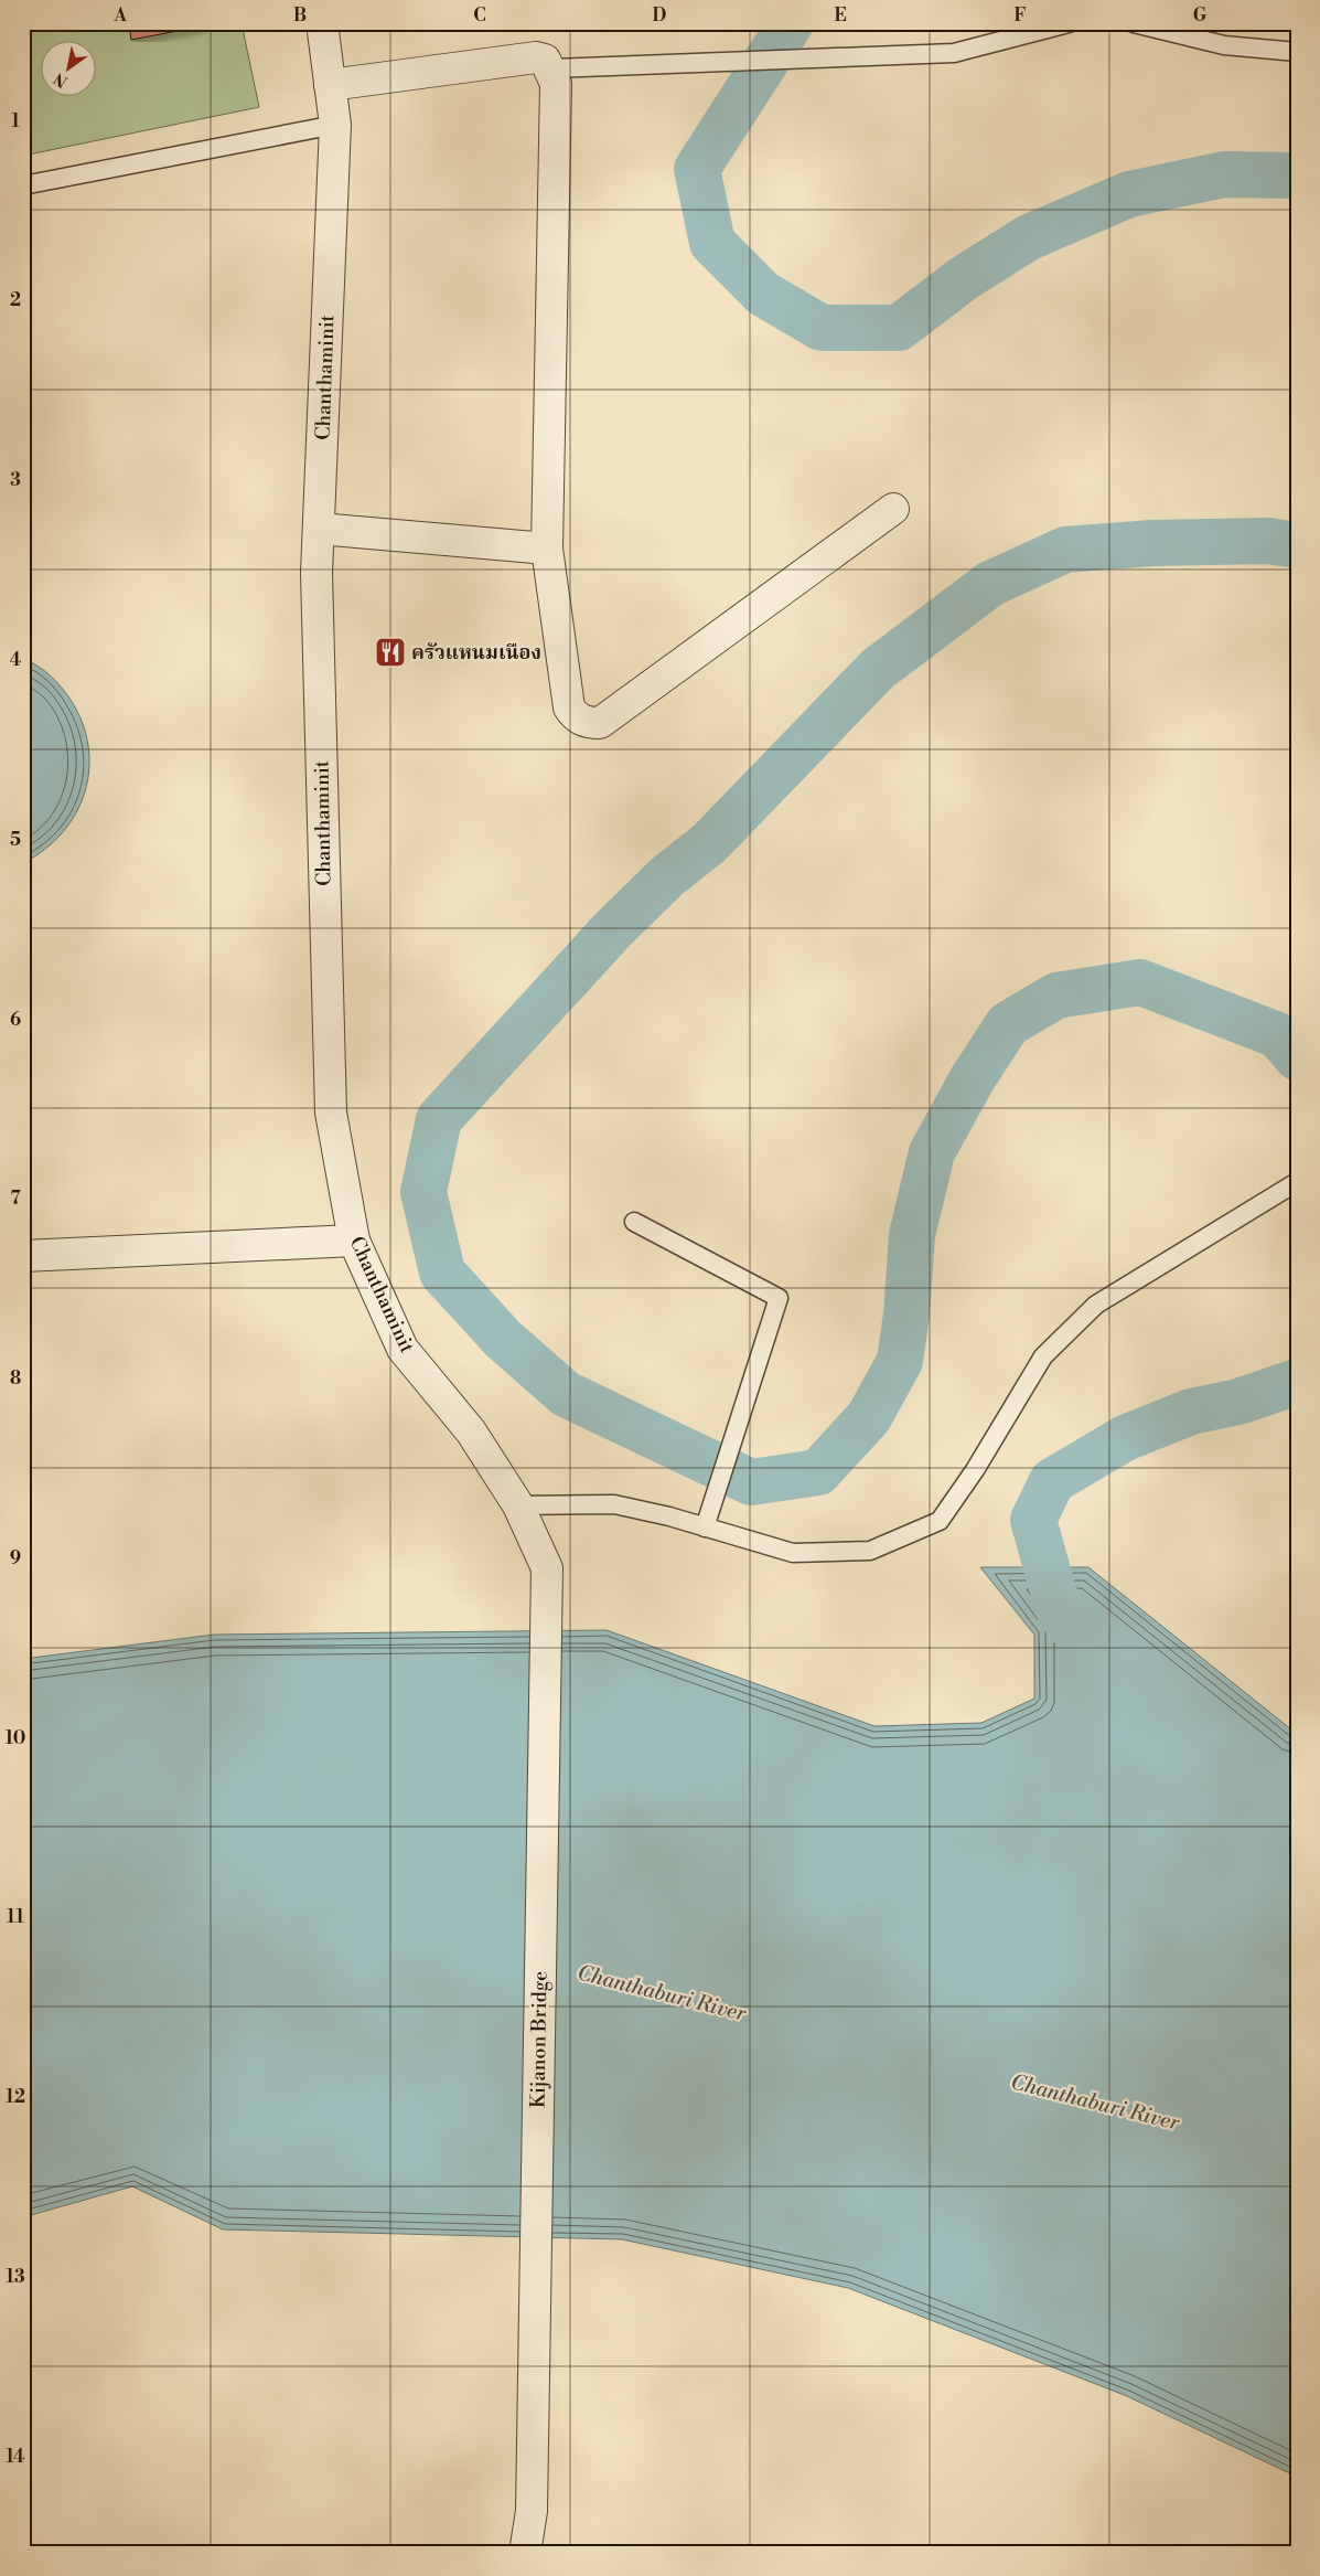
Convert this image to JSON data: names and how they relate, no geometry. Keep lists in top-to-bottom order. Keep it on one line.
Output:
{"streets":{"street":["Chanthaminit","Kijanon Bridge"]},"crossings":[["Chanthaminit","Kijanon Bridge"]],"water":["Chanthaburi River"],"places":{"restaurant":["ครัวแหนมเนือง"]},"north":"bottom left","grid":{"columns":["A","B","C","D","E","F","G"],"rows":["1","2","3","4","5","6","7","8","9","10","11","12","13","14"]}}
